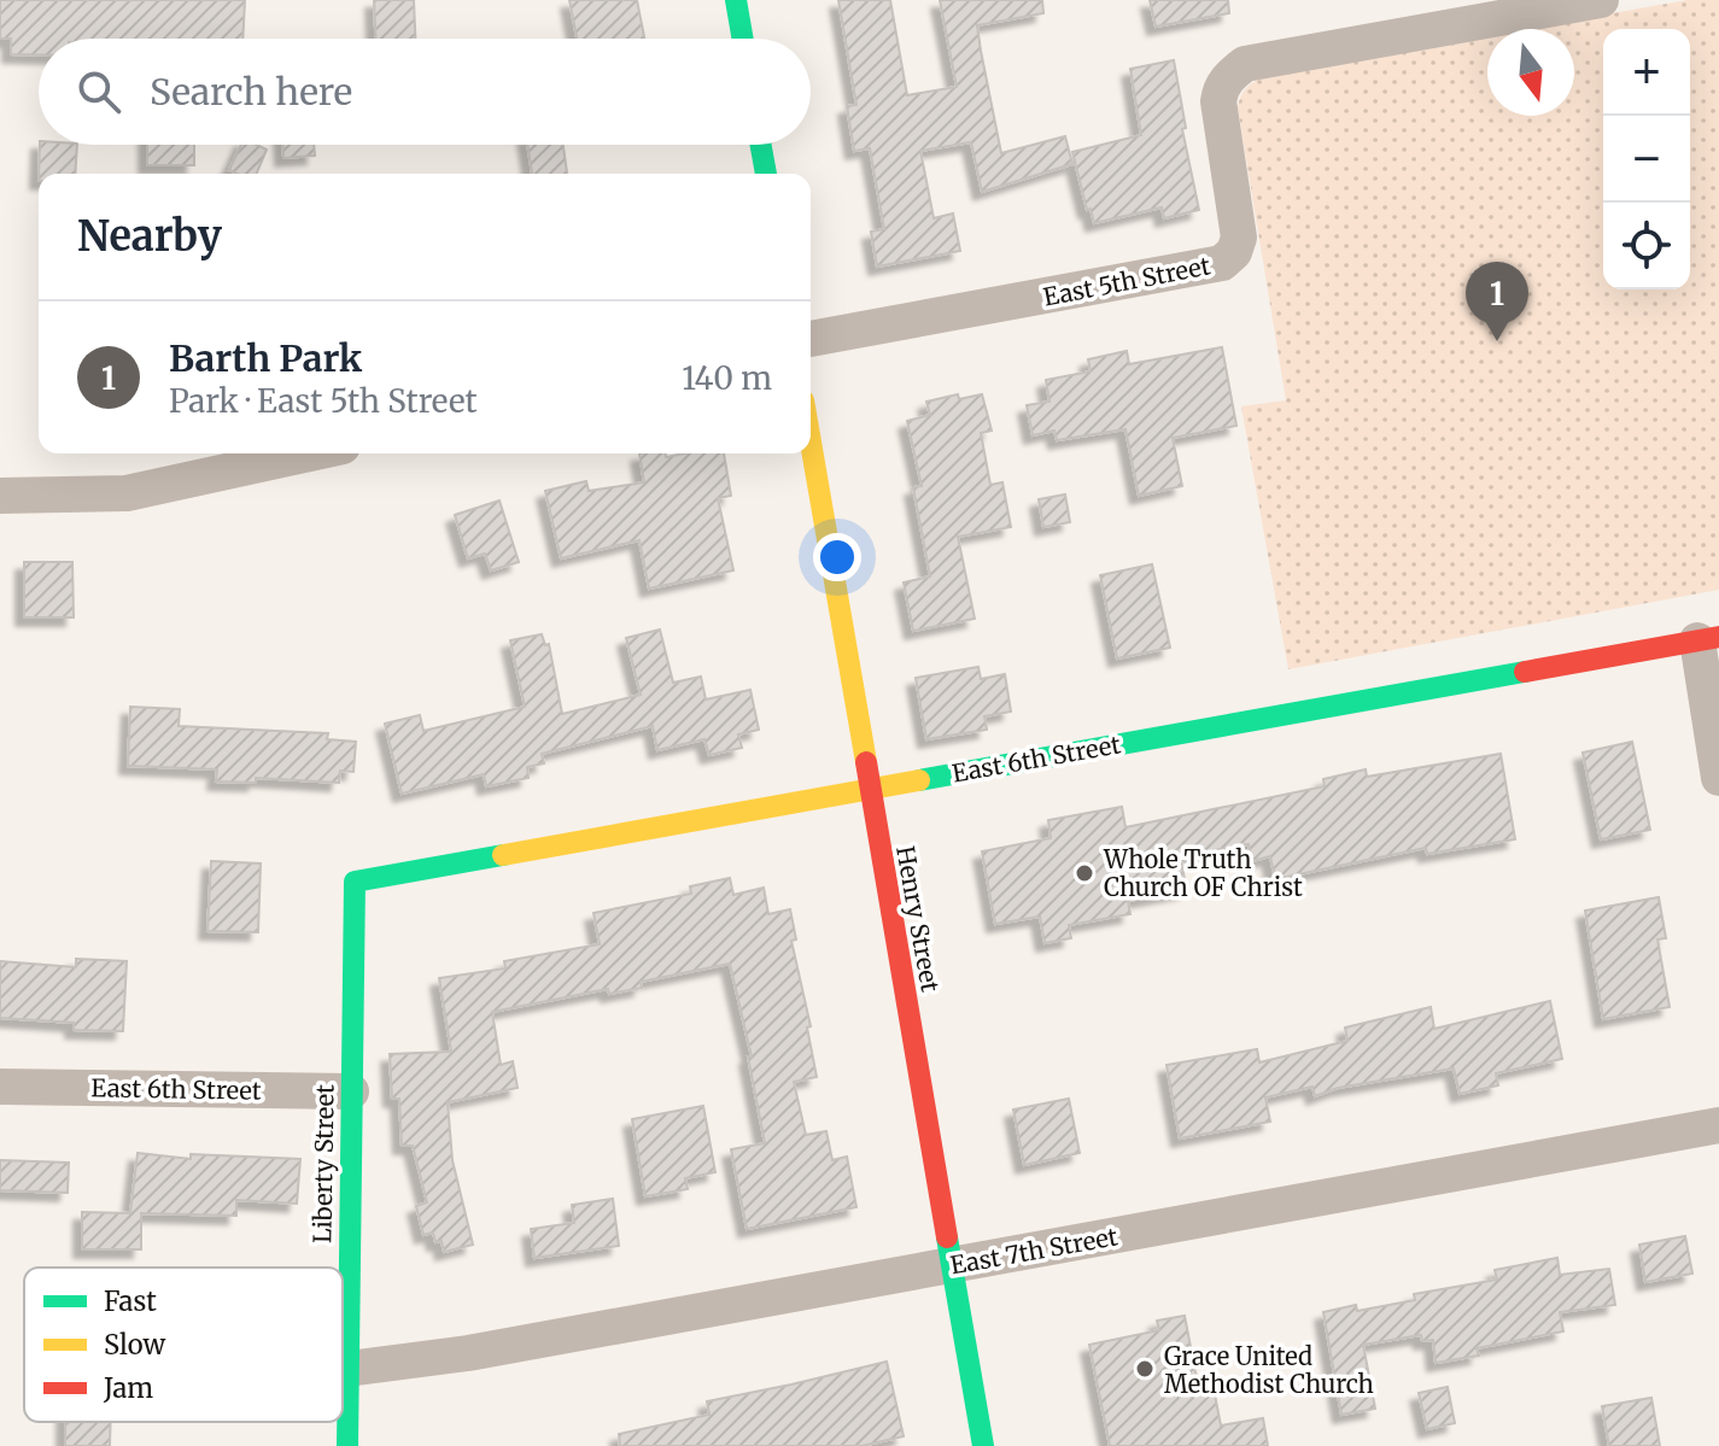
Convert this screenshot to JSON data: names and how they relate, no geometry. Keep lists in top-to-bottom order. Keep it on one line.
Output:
{"streets":{"street":["East 5th Street","East 6th Street","Henry Street","Liberty Street","East 7th Street"]},"crossings":[["East 6th Street","Henry Street"],["East 6th Street","Liberty Street"],["Henry Street","East 7th Street"],["Liberty Street","East 7th Street"]],"places":["Whole Truth Church OF Christ","Grace United Methodist Church"],"legend":["Fast","Slow","Jam"],"north":"bottom","page":{"map_buttons":["+","−"],"search":"Search here","heading":"Nearby","pins":"1","list":[{"mark":"1","name":"Barth Park","note":"Park · East 5th Street","value":"140 m"}]}}
